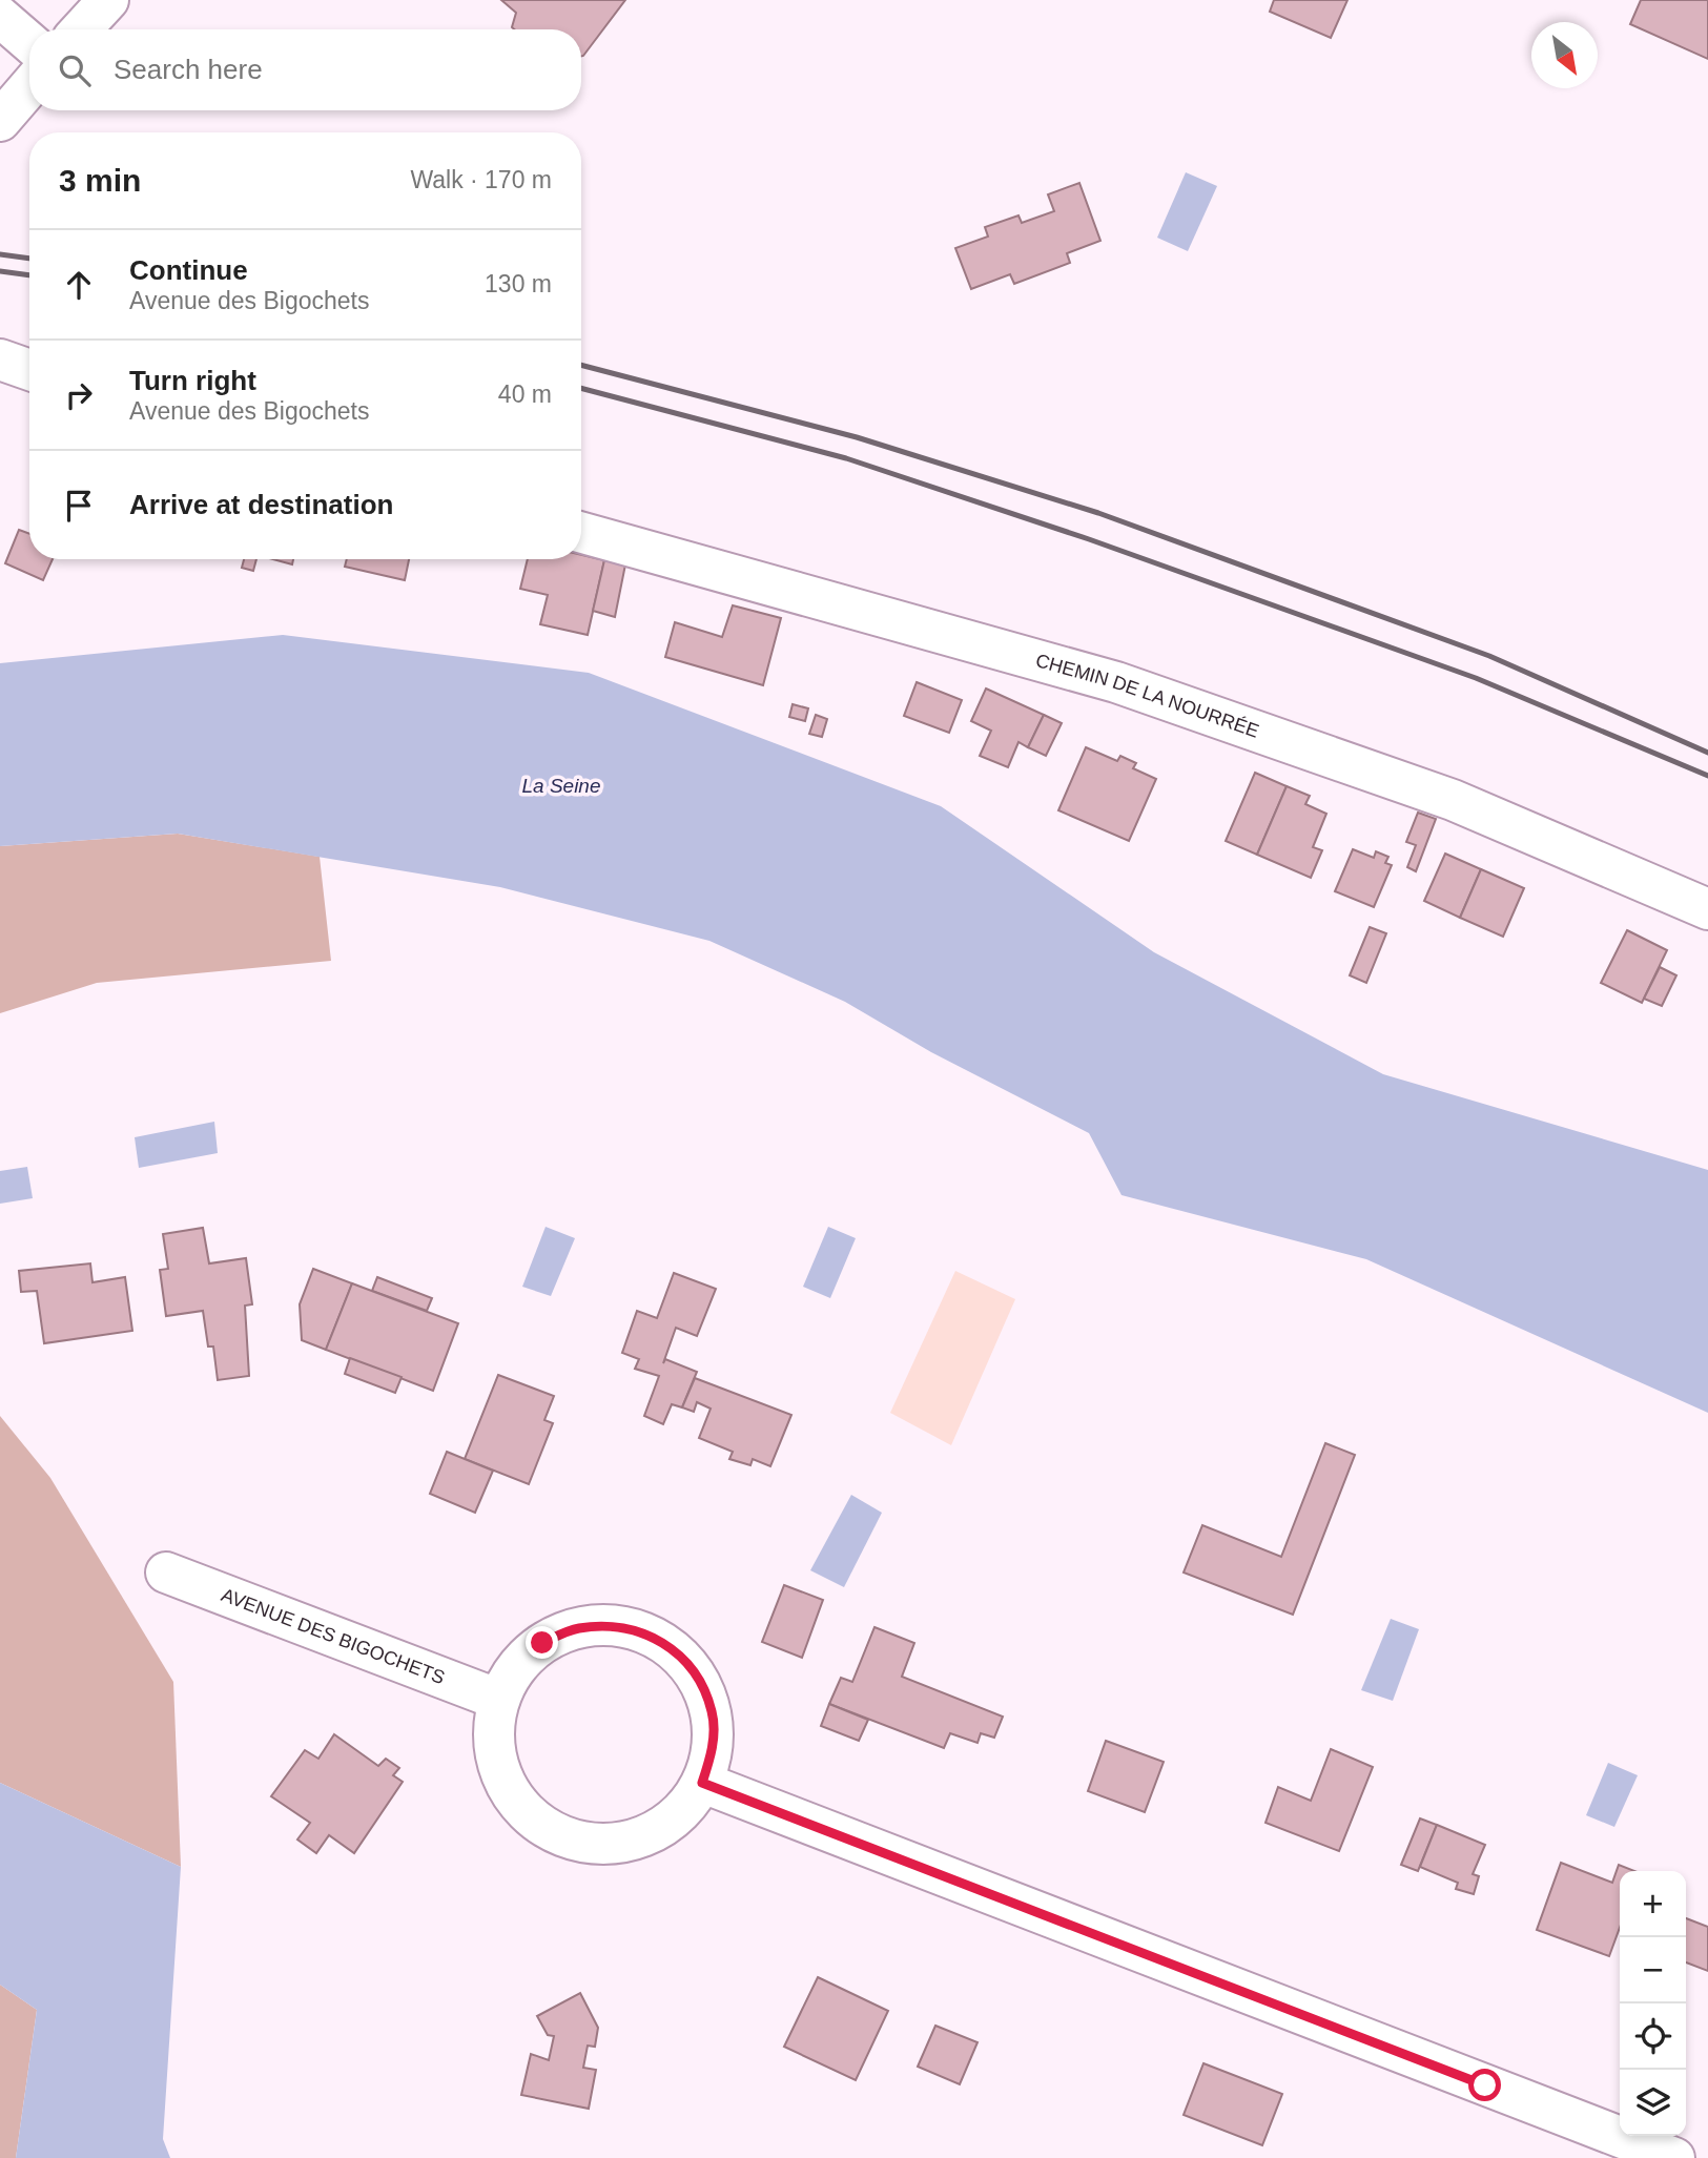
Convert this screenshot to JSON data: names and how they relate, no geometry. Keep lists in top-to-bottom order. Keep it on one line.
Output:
{"streets":{"street":["CHEMIN DE LA NOURRÉE","AVENUE DES BIGOCHETS"]},"water":["La Seine"],"north":"bottom right","page":{"search":"Search here","heading":["3 min","Walk · 170 m"],"list":[["Continue","Avenue des Bigochets","130 m"],["Turn right","Avenue des Bigochets","40 m"],"Arrive at destination"],"map_buttons":["+","−"]}}
